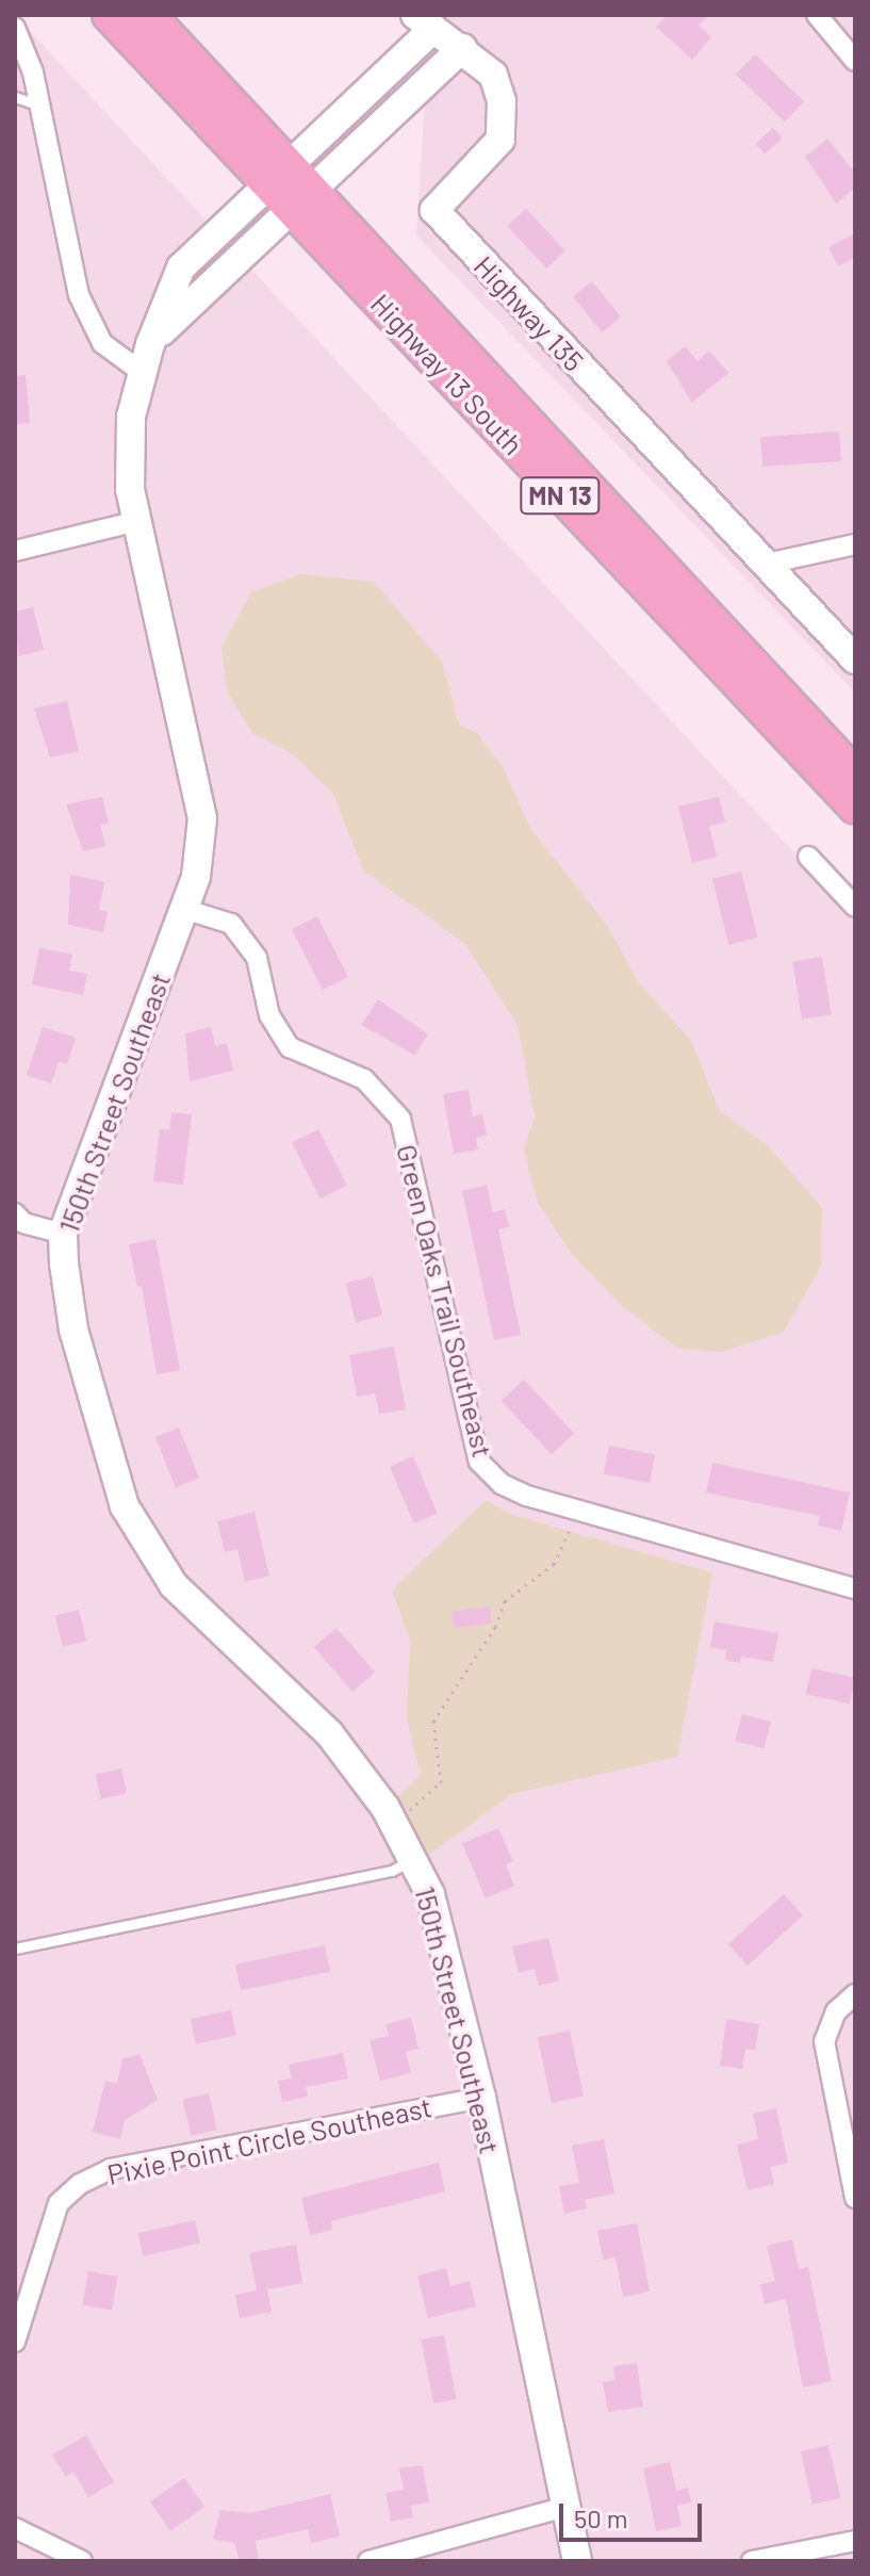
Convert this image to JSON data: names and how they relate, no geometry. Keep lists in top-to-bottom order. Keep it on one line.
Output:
{"streets":{"main road":["Highway 13 South","MN 13"],"street":["Highway 135","150th Street Southeast","Green Oaks Trail Southeast","Pixie Point Circle Southeast"]},"crossings":[["Highway 135","Highway 13 South"],["Highway 135","150th Street Southeast"],["Highway 13 South","150th Street Southeast"],["150th Street Southeast","Green Oaks Trail Southeast"],["150th Street Southeast","Pixie Point Circle Southeast"]],"scale_bar":"50 m"}
